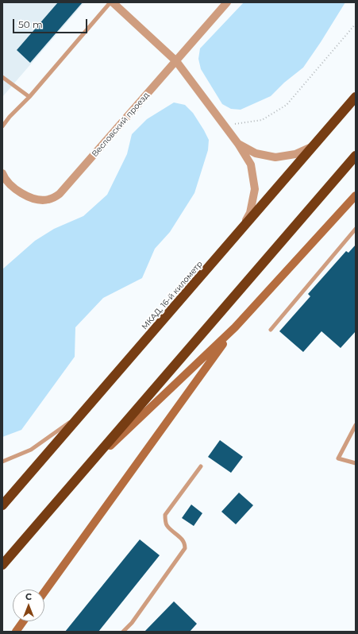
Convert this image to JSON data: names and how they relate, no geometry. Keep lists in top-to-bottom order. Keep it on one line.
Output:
{"streets":{"highway":["МКАД, 16-й километр"],"street":["Весловский проезд"]},"scale_bar":"50 m","north":"top"}
